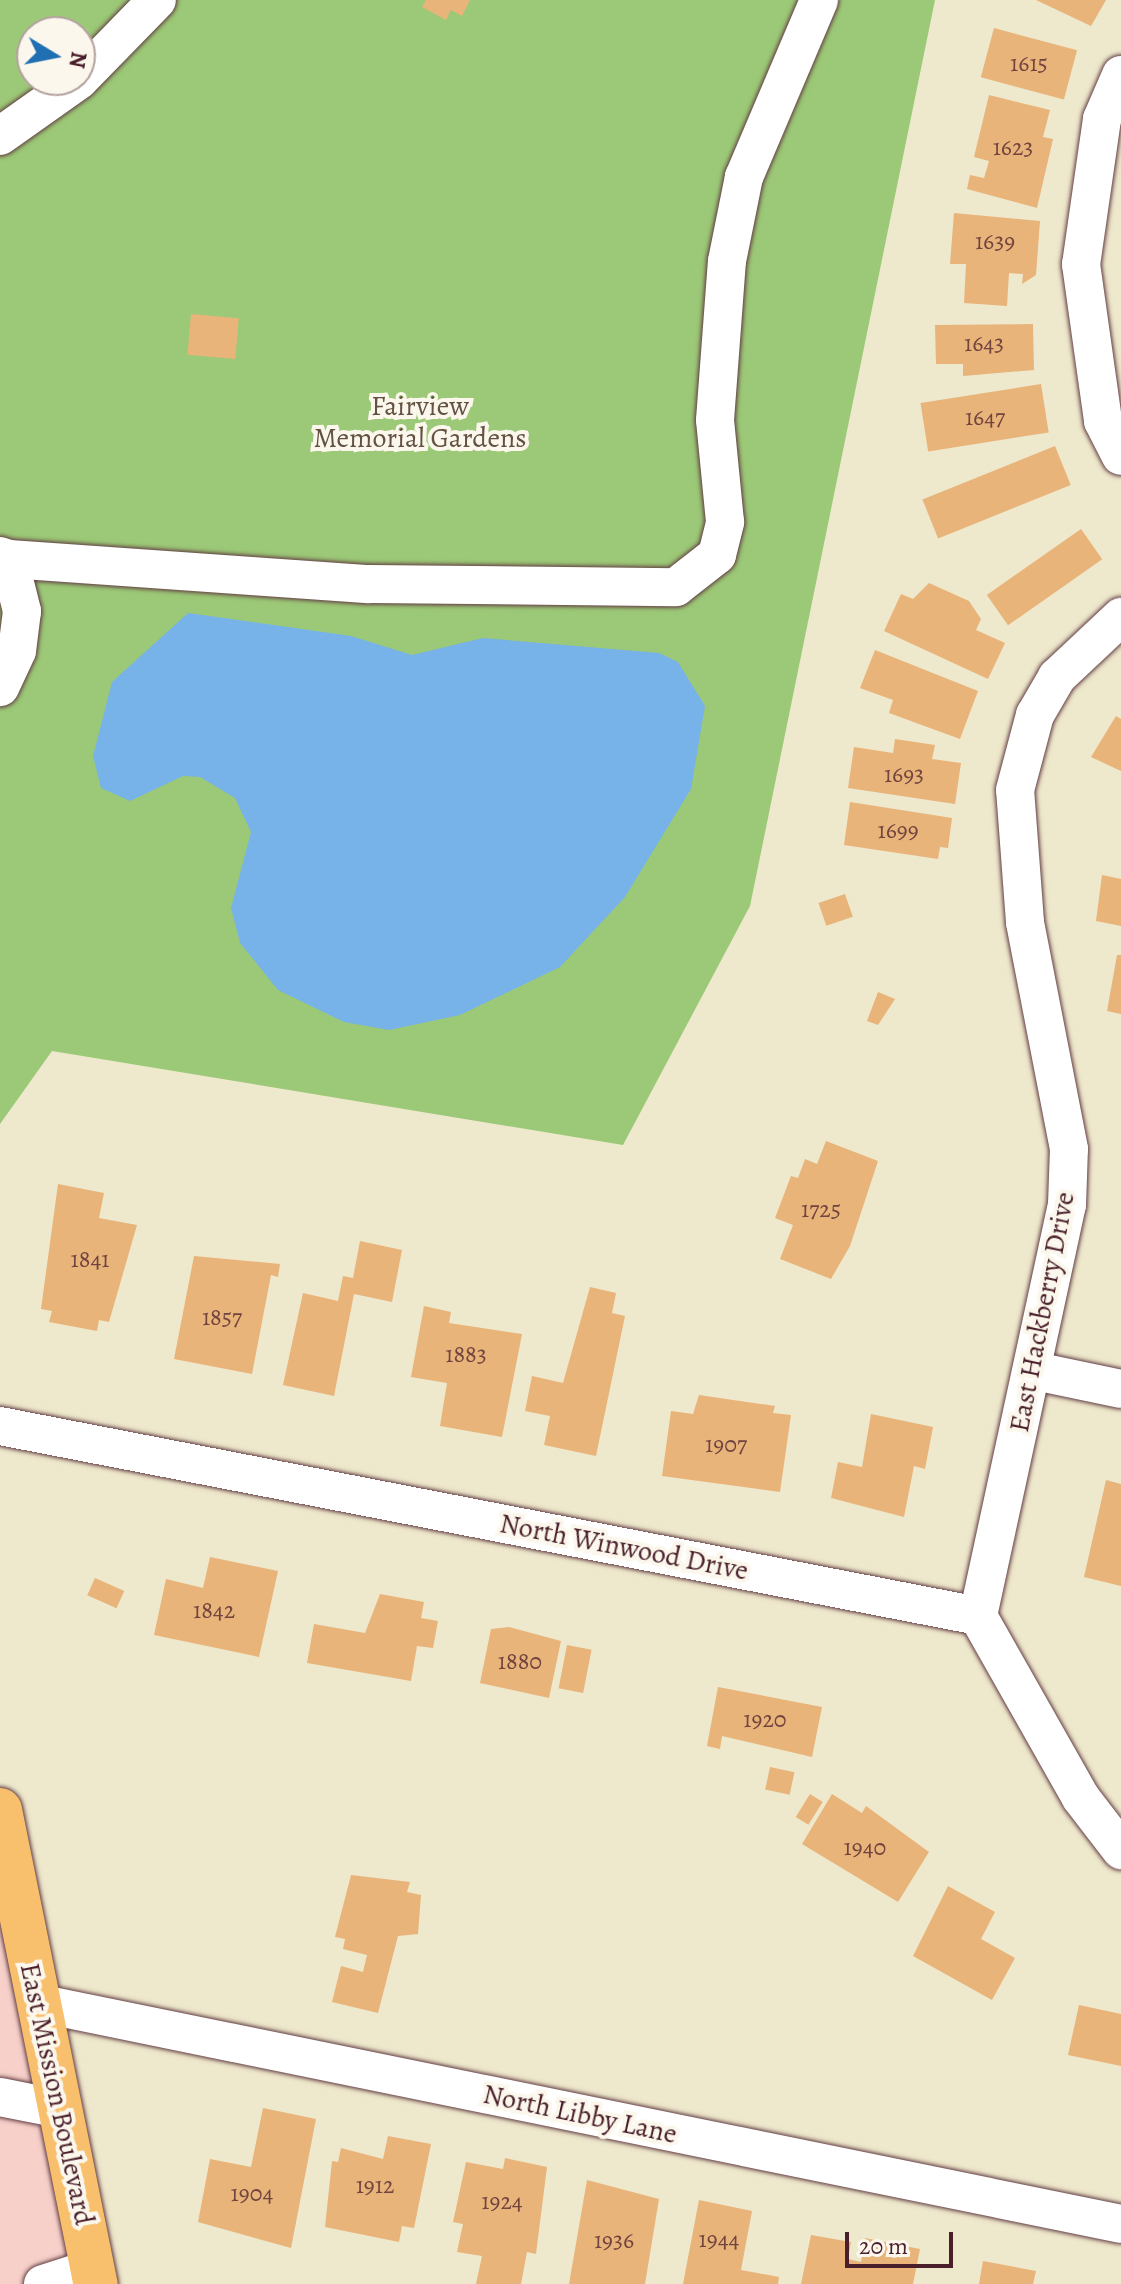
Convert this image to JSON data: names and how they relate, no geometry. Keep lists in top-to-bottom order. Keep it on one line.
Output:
{"streets":{"main road":["East Mission Boulevard"],"street":["East Hackberry Drive","North Winwood Drive","North Libby Lane"]},"crossings":[["East Hackberry Drive","North Winwood Drive"],["East Mission Boulevard","North Libby Lane"]],"parks":["Fairview Memorial Gardens"],"house_numbers":["1615","1623","1639","1643","1647","1693","1699","1725","1841","1857","1883","1907","1842","1880","1920","1940","1912","1904","1924","1944","1936"],"scale_bar":"20 m","north":"right"}
